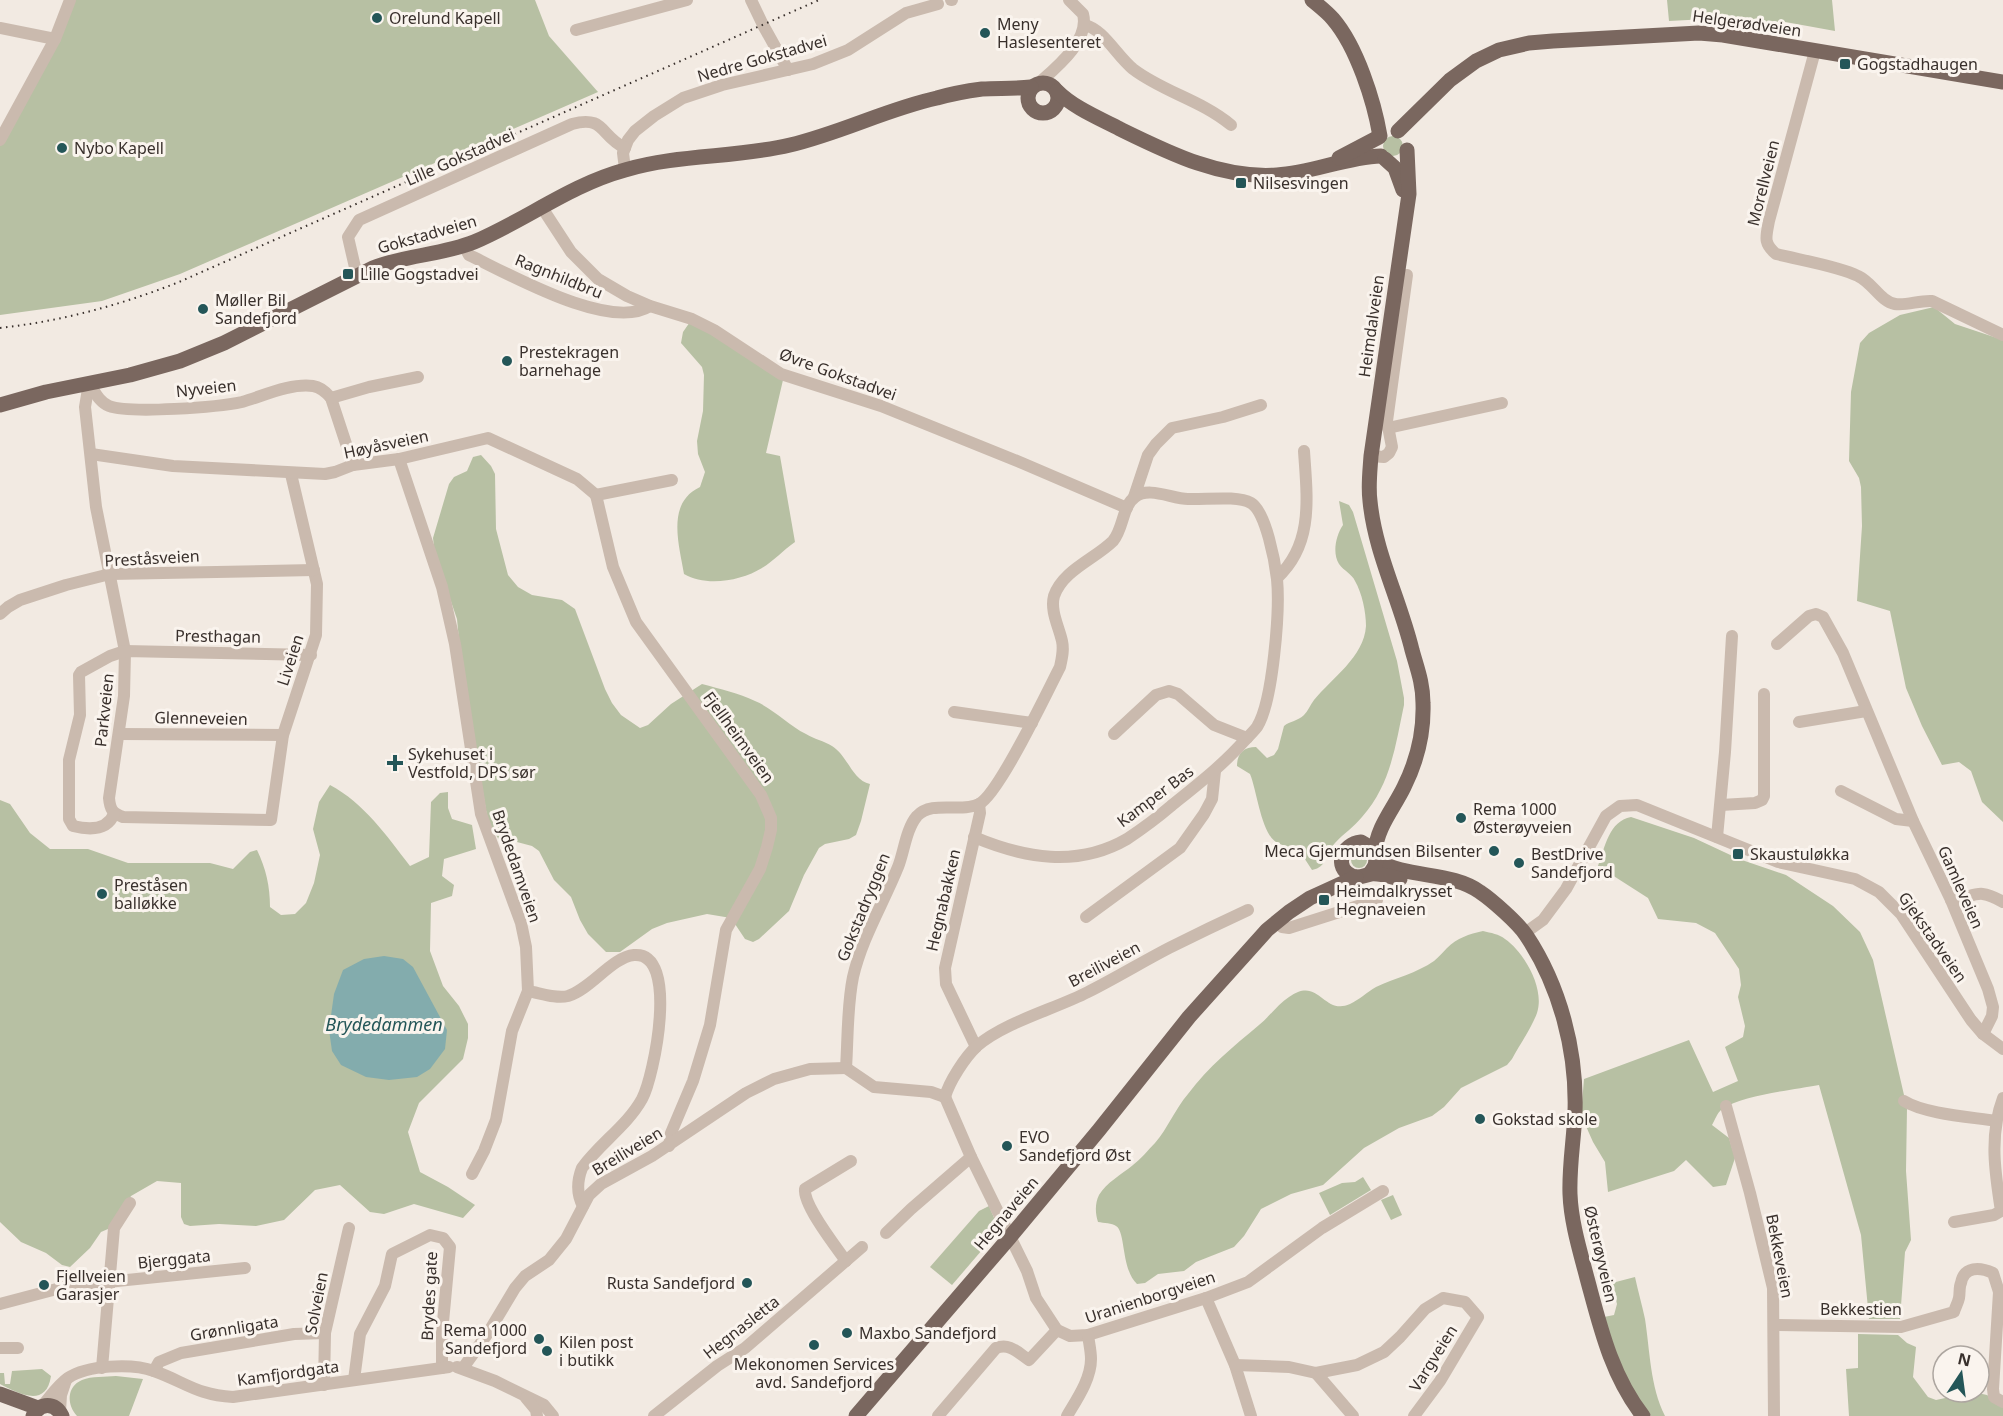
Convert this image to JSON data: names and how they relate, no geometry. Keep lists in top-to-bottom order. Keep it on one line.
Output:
{"streets":{"main road":["Helgerødveien","Gokstadveien","Heimdalveien","Hegnaveien","Østerøyveien"],"street":["Nedre Gokstadvei","Lille Gokstadvei","Morellveien","Ragnhildbru","Øvre Gokstadvei","Nyveien","Høyåsveien","Preståsveien","Presthagan","Liveien","Parkveien","Glenneveien","Fjellheimveien","Kamper Bas","Brydedamveien","Gamleveien","Hegnabakken","Gokstadryggen","Gjekstadveien","Breiliveien","Bekkeveien","Bjerggata","Brydes gate","Uranienborgveien","Solveien","Bekkestien","Hegnasletta","Grønnligata","Vargveien","Kamfjordgata"]},"crossings":[["Helgerødveien","Morellveien"],["Helgerødveien","Heimdalveien"],["Nedre Gokstadvei","Lille Gokstadvei"],["Lille Gokstadvei","Gokstadveien"],["Gokstadveien","Ragnhildbru"],["Gokstadveien","Øvre Gokstadvei"],["Gokstadveien","Nyveien"],["Gokstadveien","Parkveien"],["Ragnhildbru","Øvre Gokstadvei"],["Heimdalveien","Hegnaveien"],["Heimdalveien","Østerøyveien"],["Øvre Gokstadvei","Kamper Bas"],["Nyveien","Parkveien"],["Høyåsveien","Liveien"],["Høyåsveien","Parkveien"],["Høyåsveien","Fjellheimveien"],["Høyåsveien","Brydedamveien"],["Preståsveien","Liveien"],["Preståsveien","Parkveien"],["Presthagan","Liveien"],["Presthagan","Parkveien"],["Liveien","Parkveien"],["Liveien","Glenneveien"],["Parkveien","Glenneveien"],["Fjellheimveien","Breiliveien"],["Kamper Bas","Hegnabakken"],["Gamleveien","Gjekstadveien"],["Hegnabakken","Gokstadryggen"],["Hegnabakken","Breiliveien"],["Gokstadryggen","Breiliveien"],["Gjekstadveien","Østerøyveien"],["Breiliveien","Brydes gate"],["Breiliveien","Kamfjordgata"],["Hegnaveien","Østerøyveien"],["Bekkeveien","Bekkestien"],["Brydes gate","Kamfjordgata"],["Solveien","Grønnligata"],["Solveien","Kamfjordgata"],["Grønnligata","Kamfjordgata"]],"water":["Brydedammen"],"places":{"other":["Orelund Kapell","Meny Haslesenteret","Nybo Kapell","Møller Bil Sandefjord","Prestekragen barnehage","Rema 1000 Østerøyveien","Meca Gjermundsen Bilsenter","BestDrive Sandefjord","Preståsen balløkke","Gokstad skole","EVO Sandefjord Øst","Rusta Sandefjord","Fjellveien Garasjer","Maxbo Sandefjord","Rema 1000 Sandefjord","Mekonomen Services avd. Sandefjord","Kilen post i butikk"],"transit":["Gogstadhaugen","Nilsesvingen","Lille Gogstadvei","Skaustuløkka","Heimdalkrysset Hegnaveien"],"health":["Sykehuset i Vestfold, DPS sør"]},"north":"top"}
